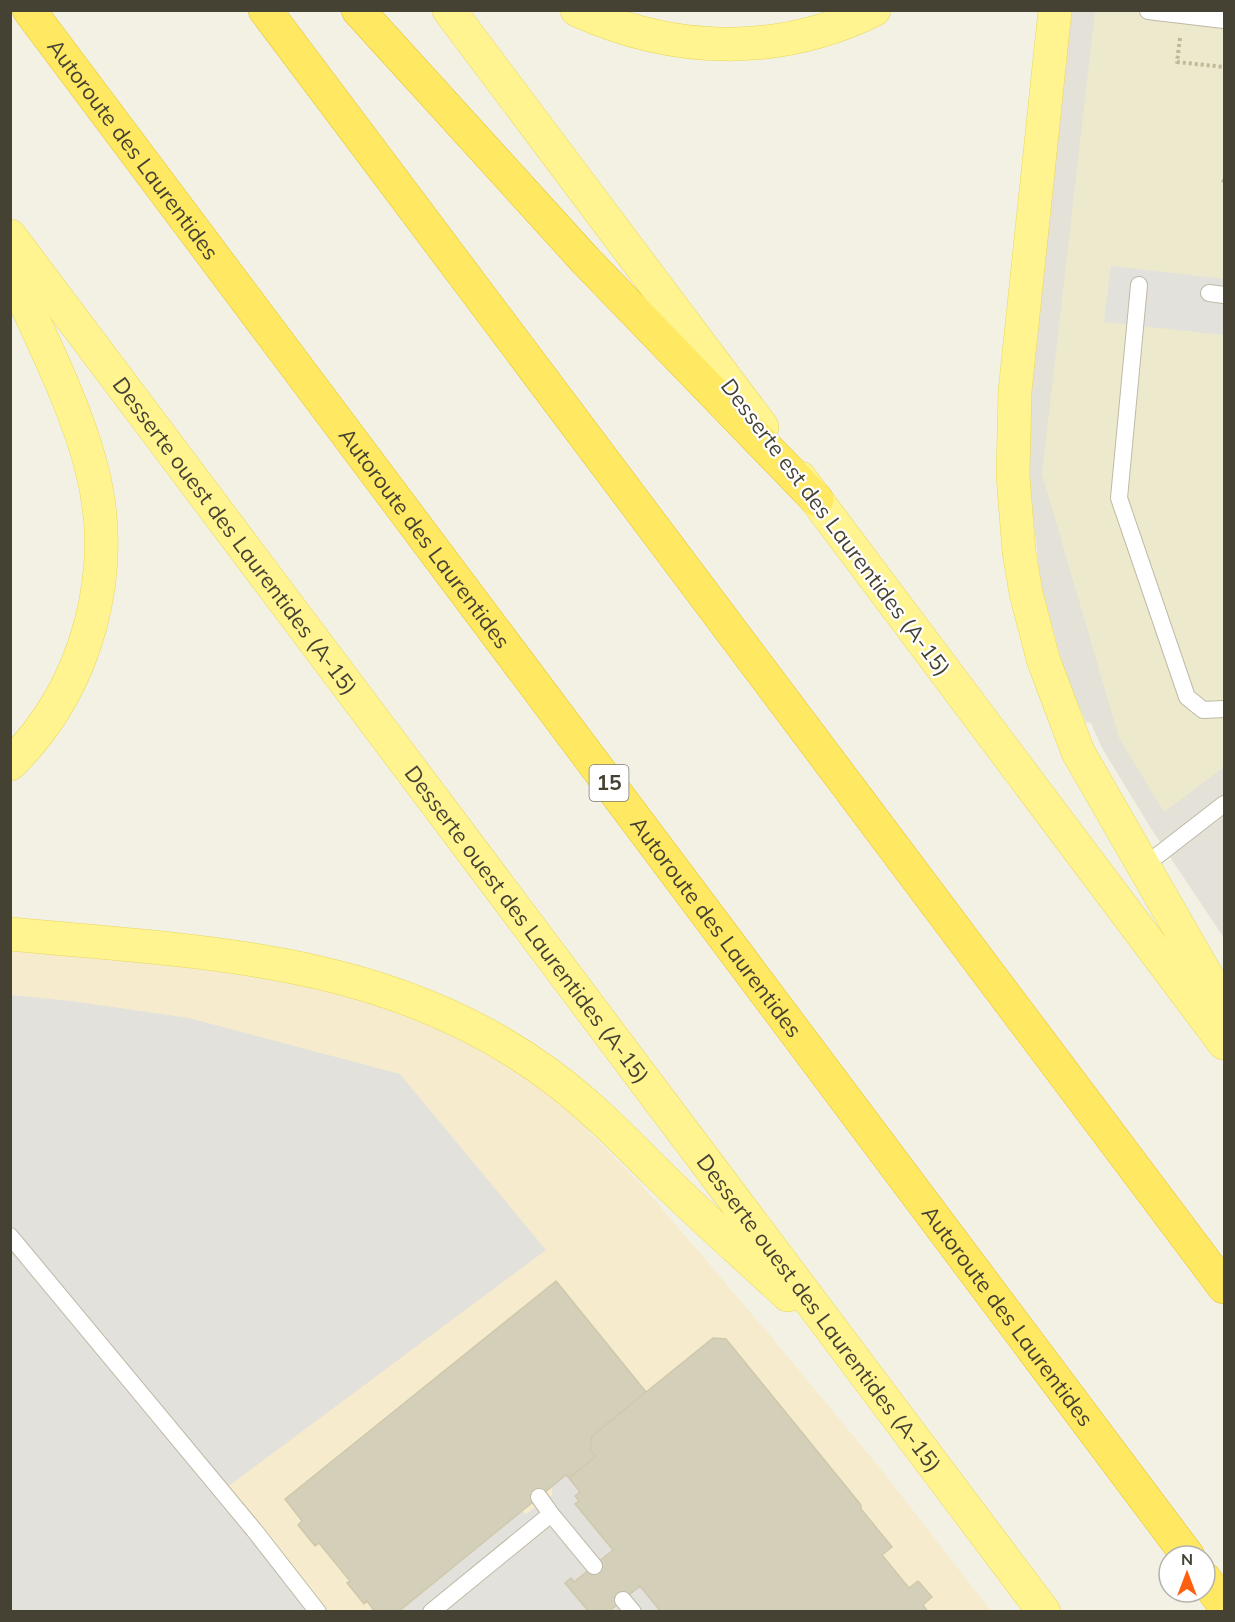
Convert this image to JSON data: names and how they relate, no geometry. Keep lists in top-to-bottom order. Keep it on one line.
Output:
{"streets":{"highway":["Autoroute des Laurentides","15"],"main road":["Desserte est des Laurentides (A-15)","Desserte ouest des Laurentides (A-15)"]},"north":"top"}
